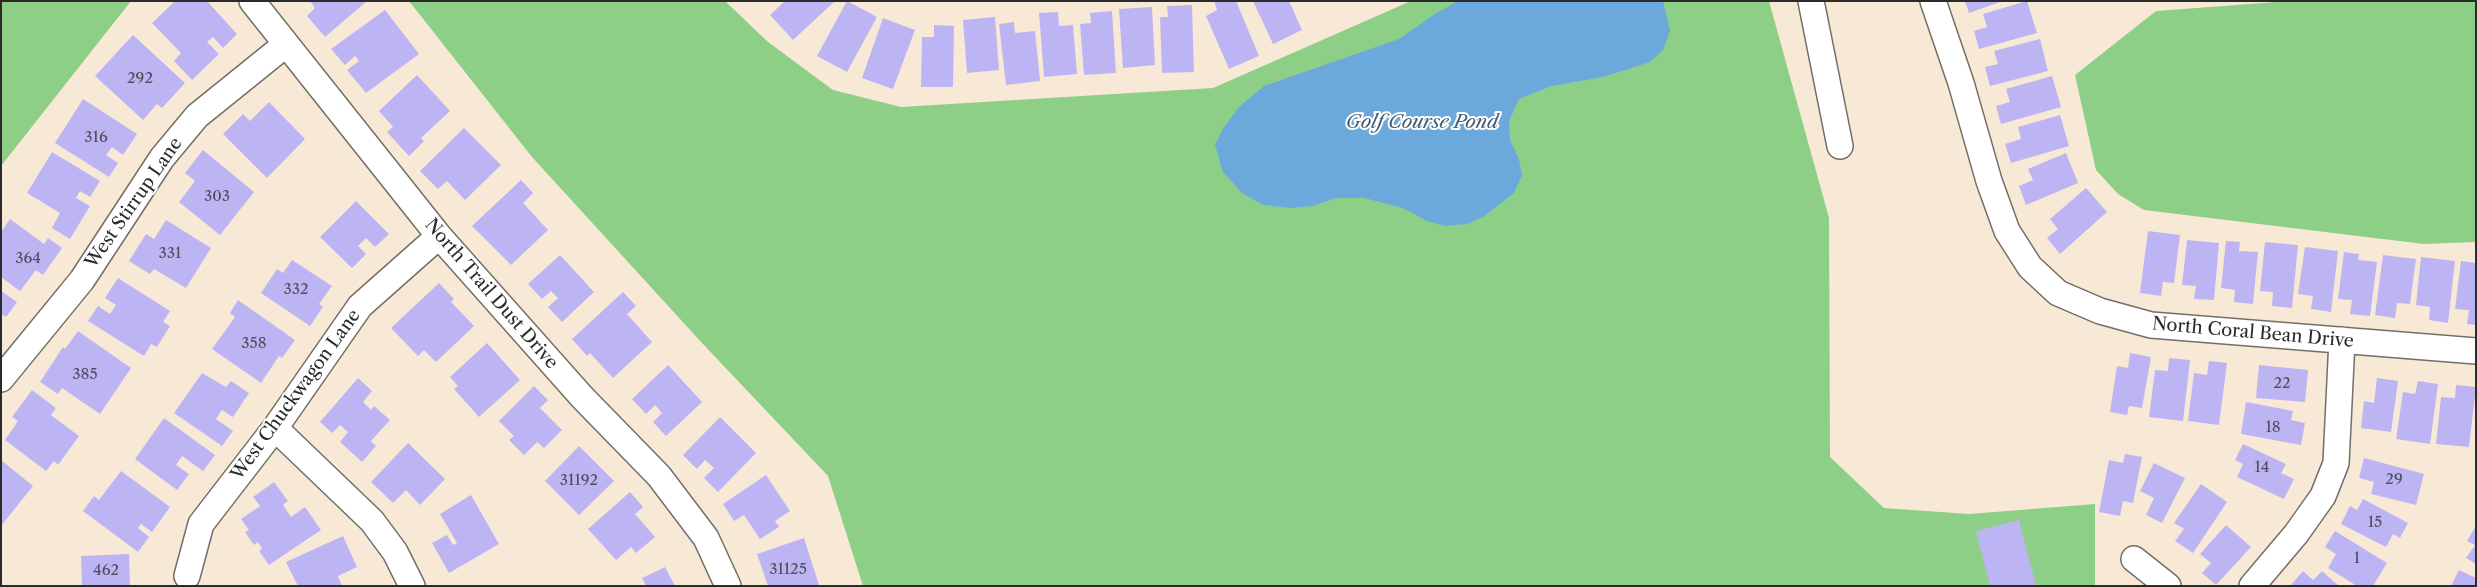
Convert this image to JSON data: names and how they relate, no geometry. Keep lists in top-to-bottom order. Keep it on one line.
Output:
{"streets":{"street":["West Stirrup Lane","North Trail Dust Drive","North Coral Bean Drive","West Chuckwagon Lane"]},"crossings":[["West Stirrup Lane","North Trail Dust Drive"],["North Trail Dust Drive","West Chuckwagon Lane"]],"water":["Golf Course Pond"],"house_numbers":["292","316","303","331","364","332","358","385","22","18","14","29","31192","15","1","31125","462"]}
